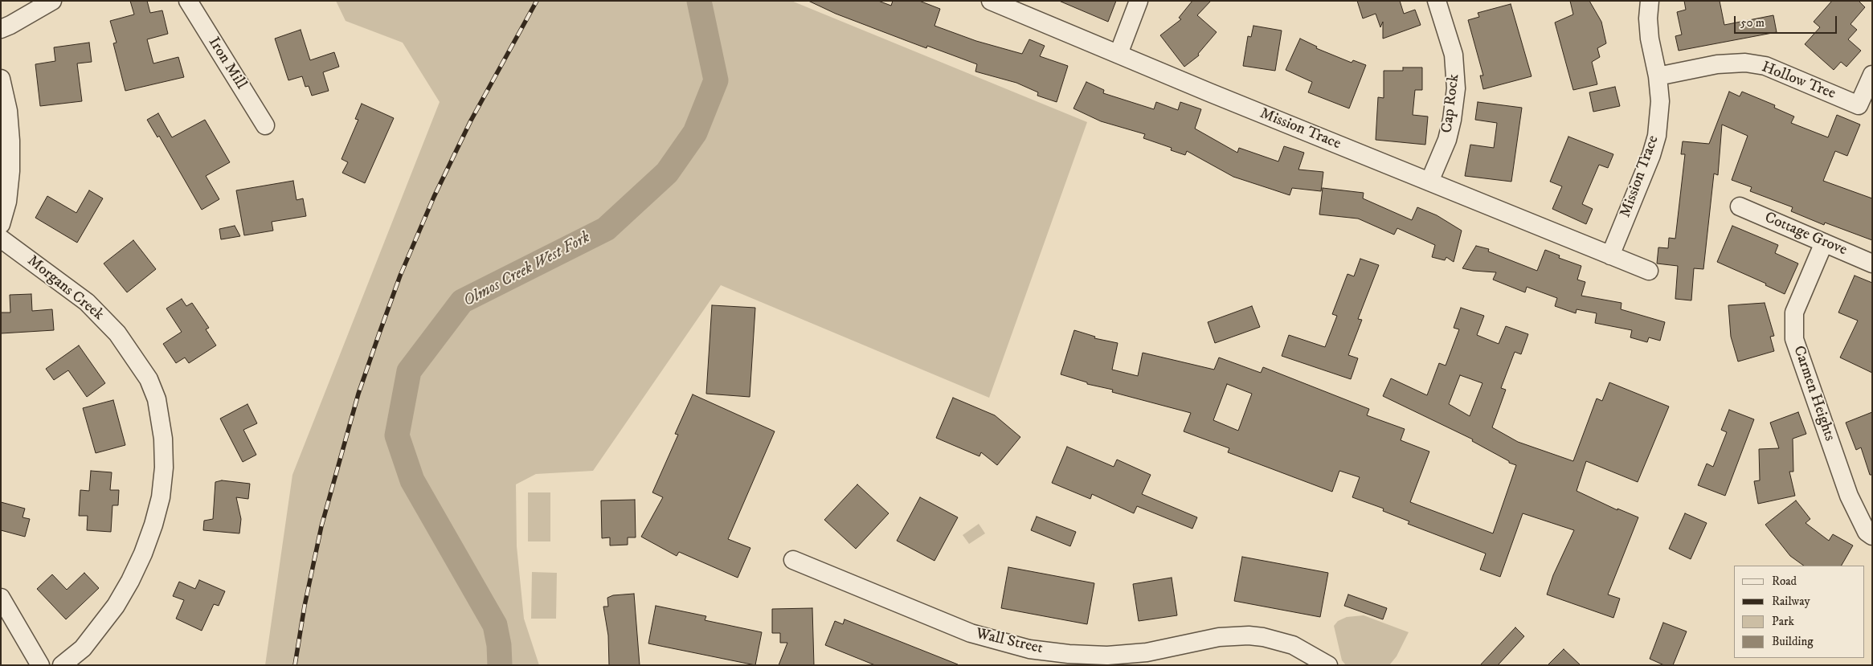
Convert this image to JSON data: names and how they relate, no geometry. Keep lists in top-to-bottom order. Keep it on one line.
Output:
{"streets":{"street":["Iron Mill","Hollow Tree","Cap Rock","Mission Trace","Cottage Grove","Morgans Creek","Carmen Heights","Wall Street"]},"crossings":[["Hollow Tree","Mission Trace"],["Cap Rock","Mission Trace"],["Cottage Grove","Carmen Heights"]],"water":["Olmos Creek West Fork"],"legend":["Road","Railway","Park","Building"],"scale_bar":"50 m"}
